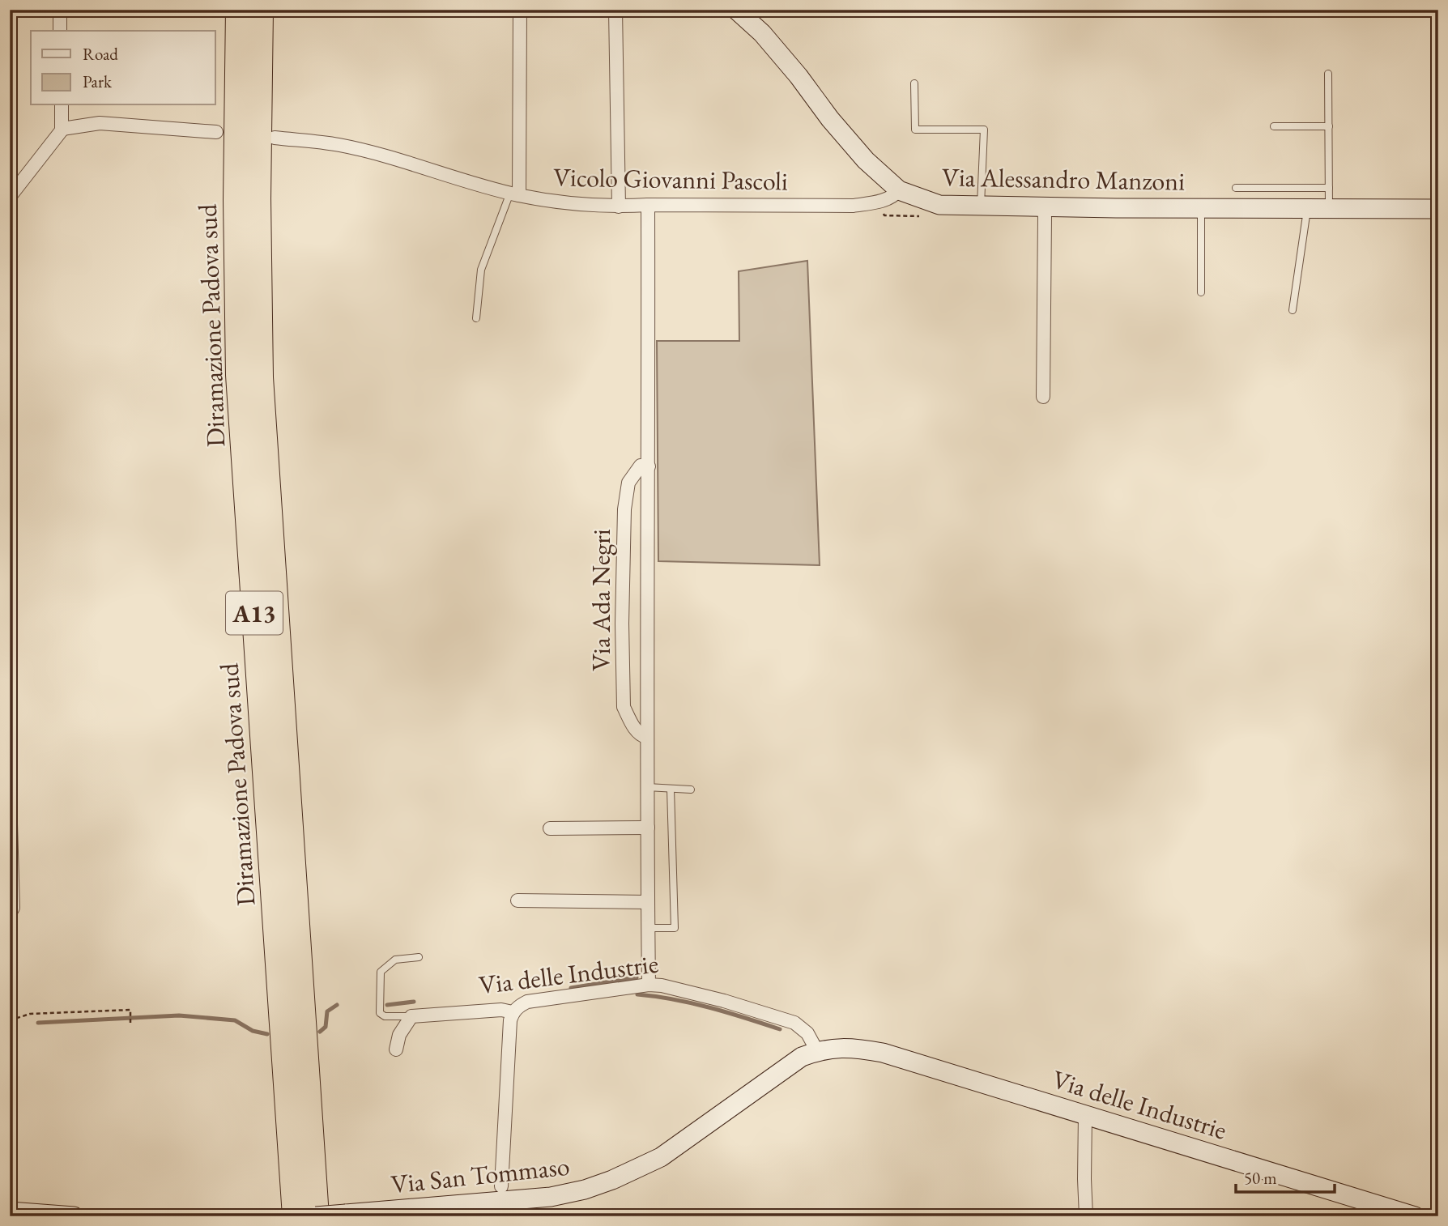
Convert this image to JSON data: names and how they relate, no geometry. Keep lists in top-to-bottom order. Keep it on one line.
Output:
{"streets":{"highway":["Diramazione Padova sud","A13"],"street":["Vicolo Giovanni Pascoli","Via Alessandro Manzoni","Via Ada Negri","Via delle Industrie","Via San Tommaso"]},"crossings":[["Vicolo Giovanni Pascoli","Via Alessandro Manzoni"],["Vicolo Giovanni Pascoli","Via Ada Negri"],["Diramazione Padova sud","Via San Tommaso"],["Via Ada Negri","Via delle Industrie"],["Via delle Industrie","Via San Tommaso"]],"legend":["Road","Park"],"scale_bar":"50 m"}
